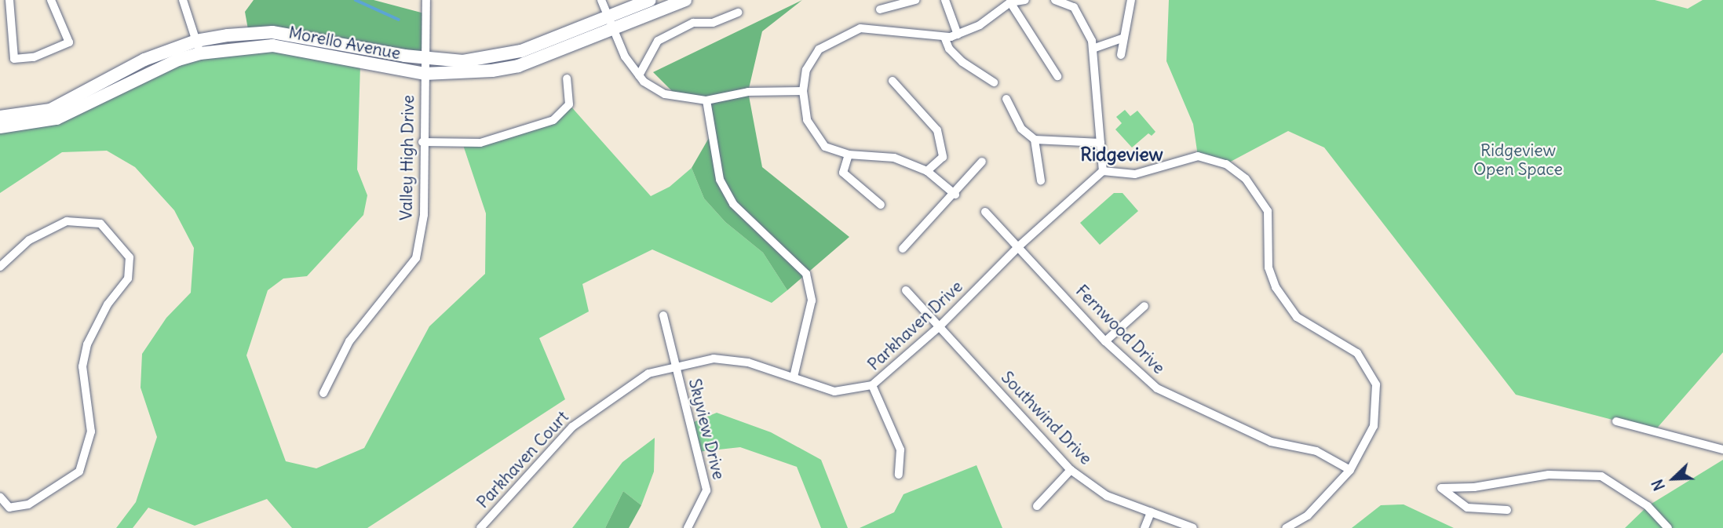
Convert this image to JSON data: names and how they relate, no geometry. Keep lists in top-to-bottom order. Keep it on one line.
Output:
{"streets":{"street":["Morello Avenue","Valley High Drive","Parkhaven Drive","Fernwood Drive","Southwind Drive","Skyview Drive","Parkhaven Court"]},"crossings":[["Morello Avenue","Valley High Drive"],["Parkhaven Drive","Fernwood Drive"],["Parkhaven Drive","Southwind Drive"],["Parkhaven Drive","Skyview Drive"],["Parkhaven Drive","Parkhaven Court"],["Skyview Drive","Parkhaven Court"]],"districts":["Ridgeview"],"parks":["Ridgeview Open Space"],"north":"bottom left"}
